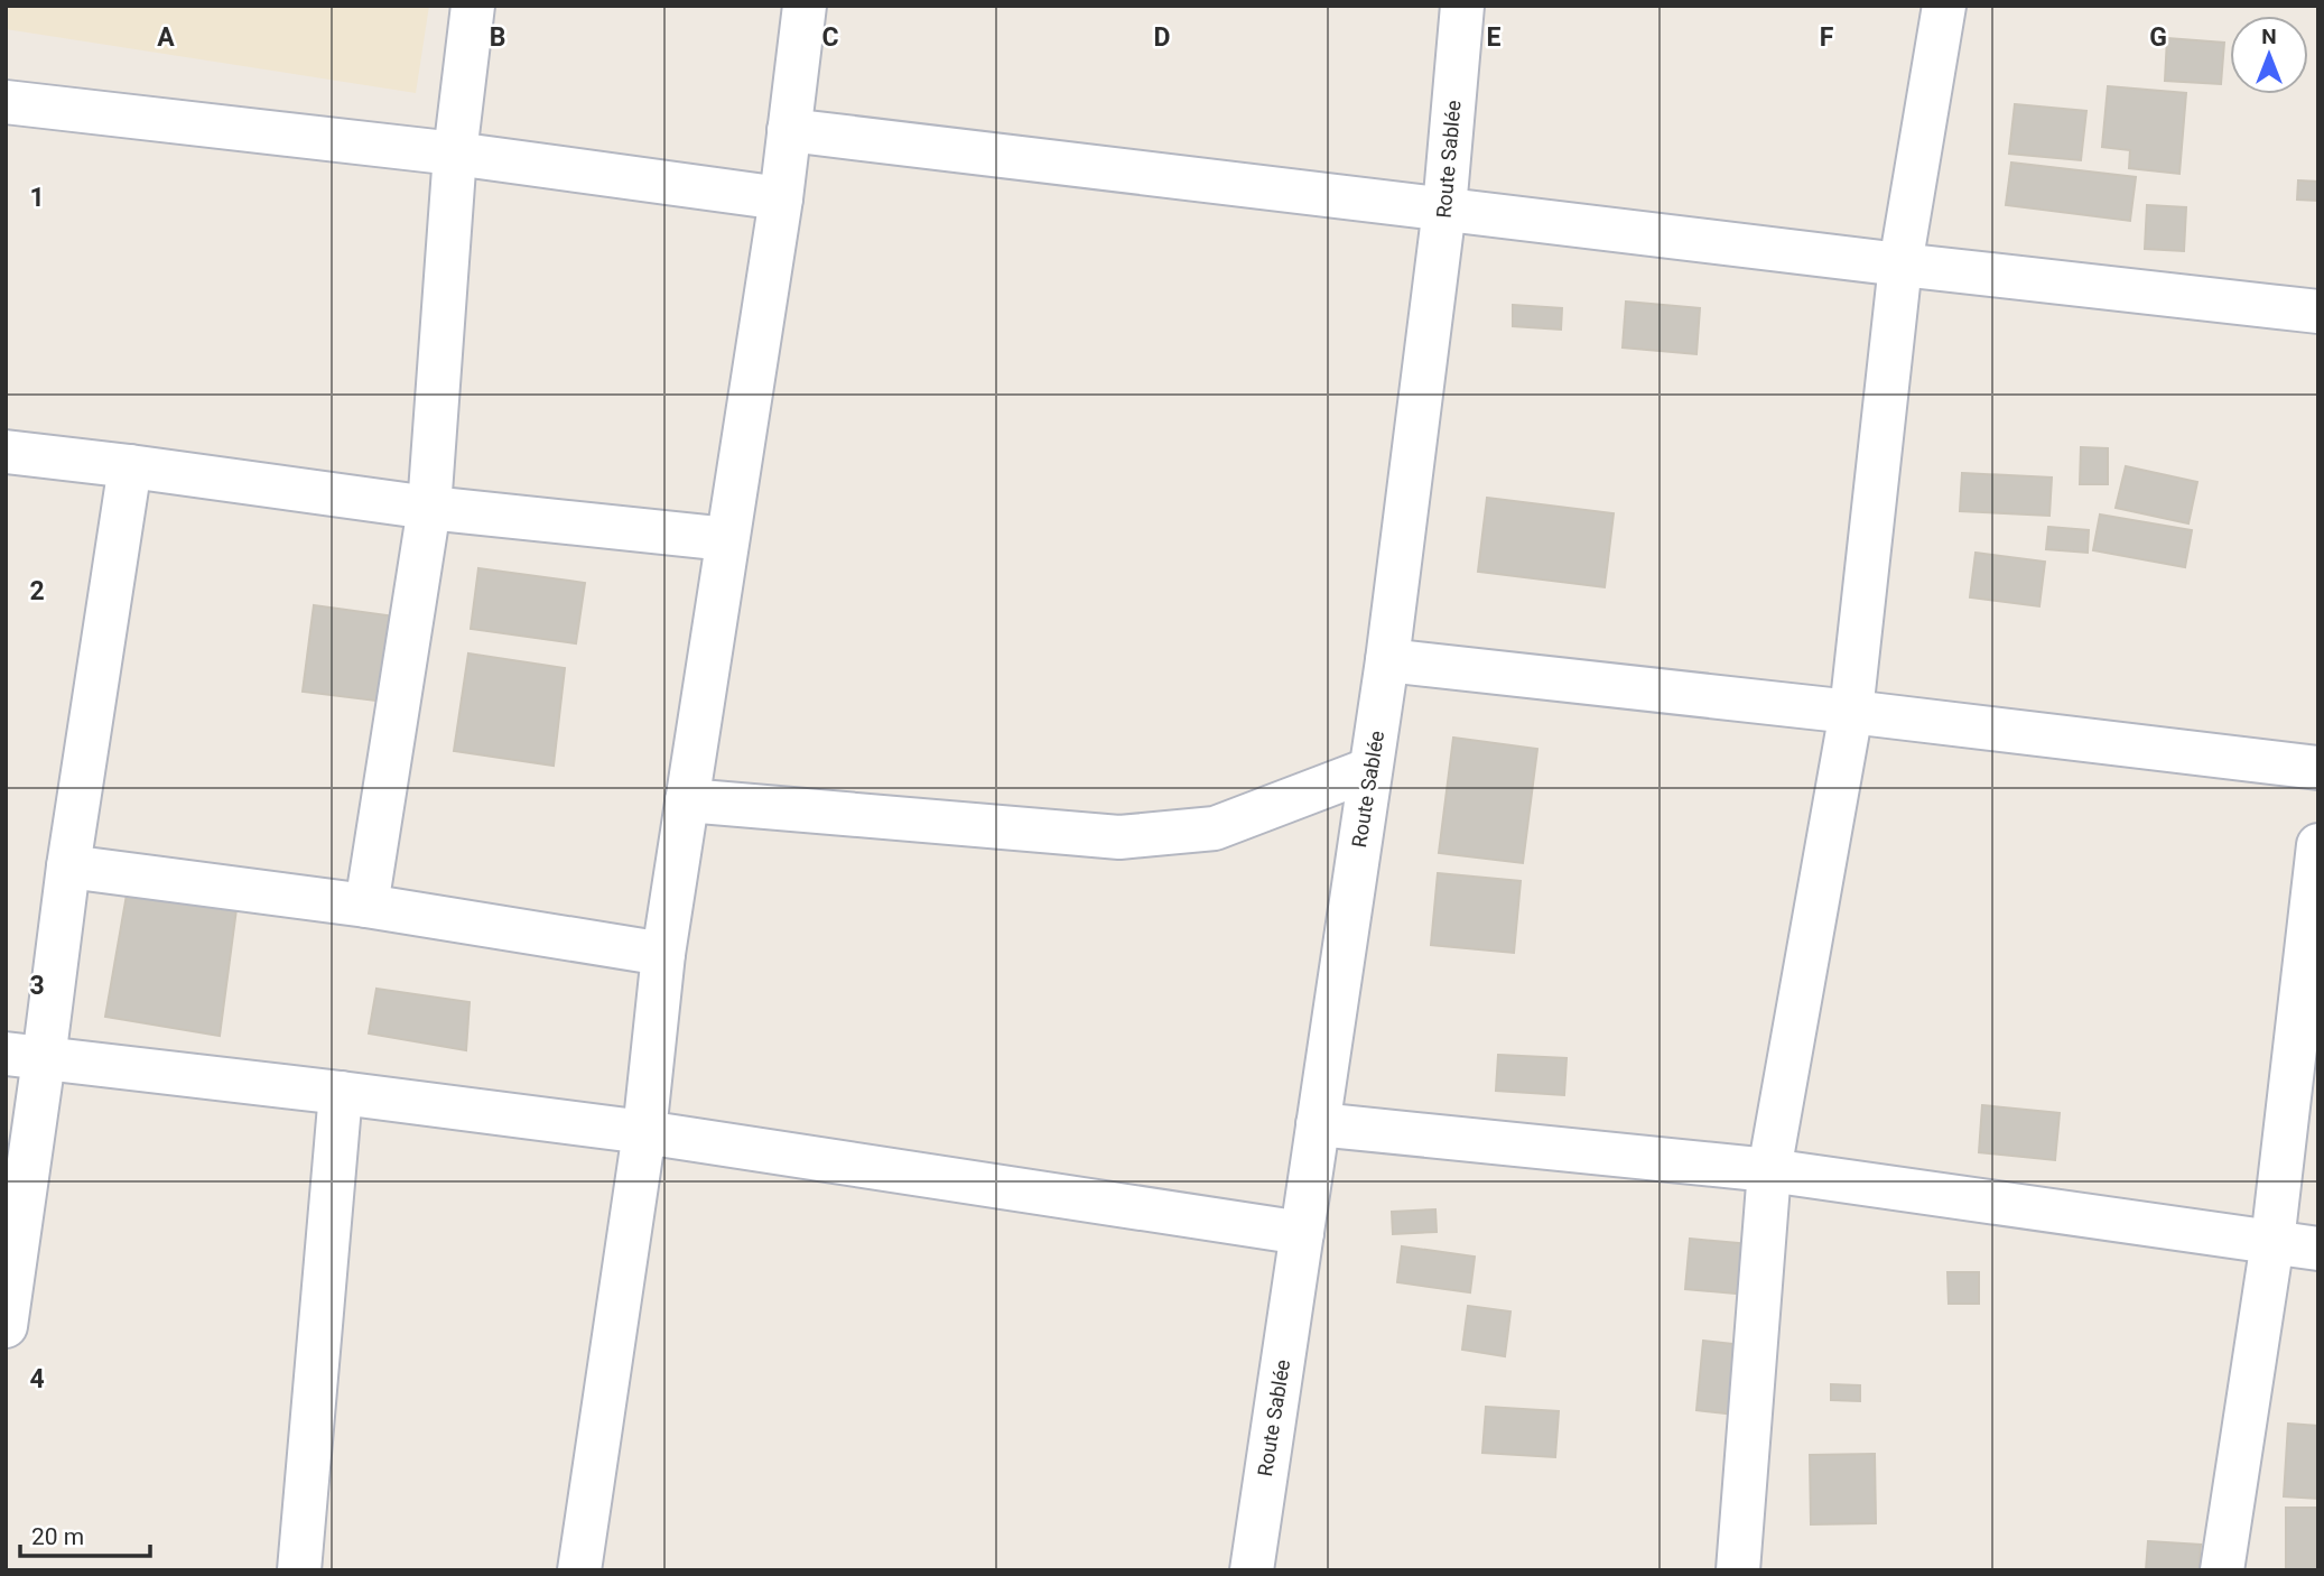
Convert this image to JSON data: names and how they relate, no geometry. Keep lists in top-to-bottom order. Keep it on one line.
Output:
{"streets":{"street":["Route Sablée"]},"scale_bar":"20 m","north":"top","grid":{"columns":["A","B","C","D","E","F","G"],"rows":["1","2","3","4"]}}
